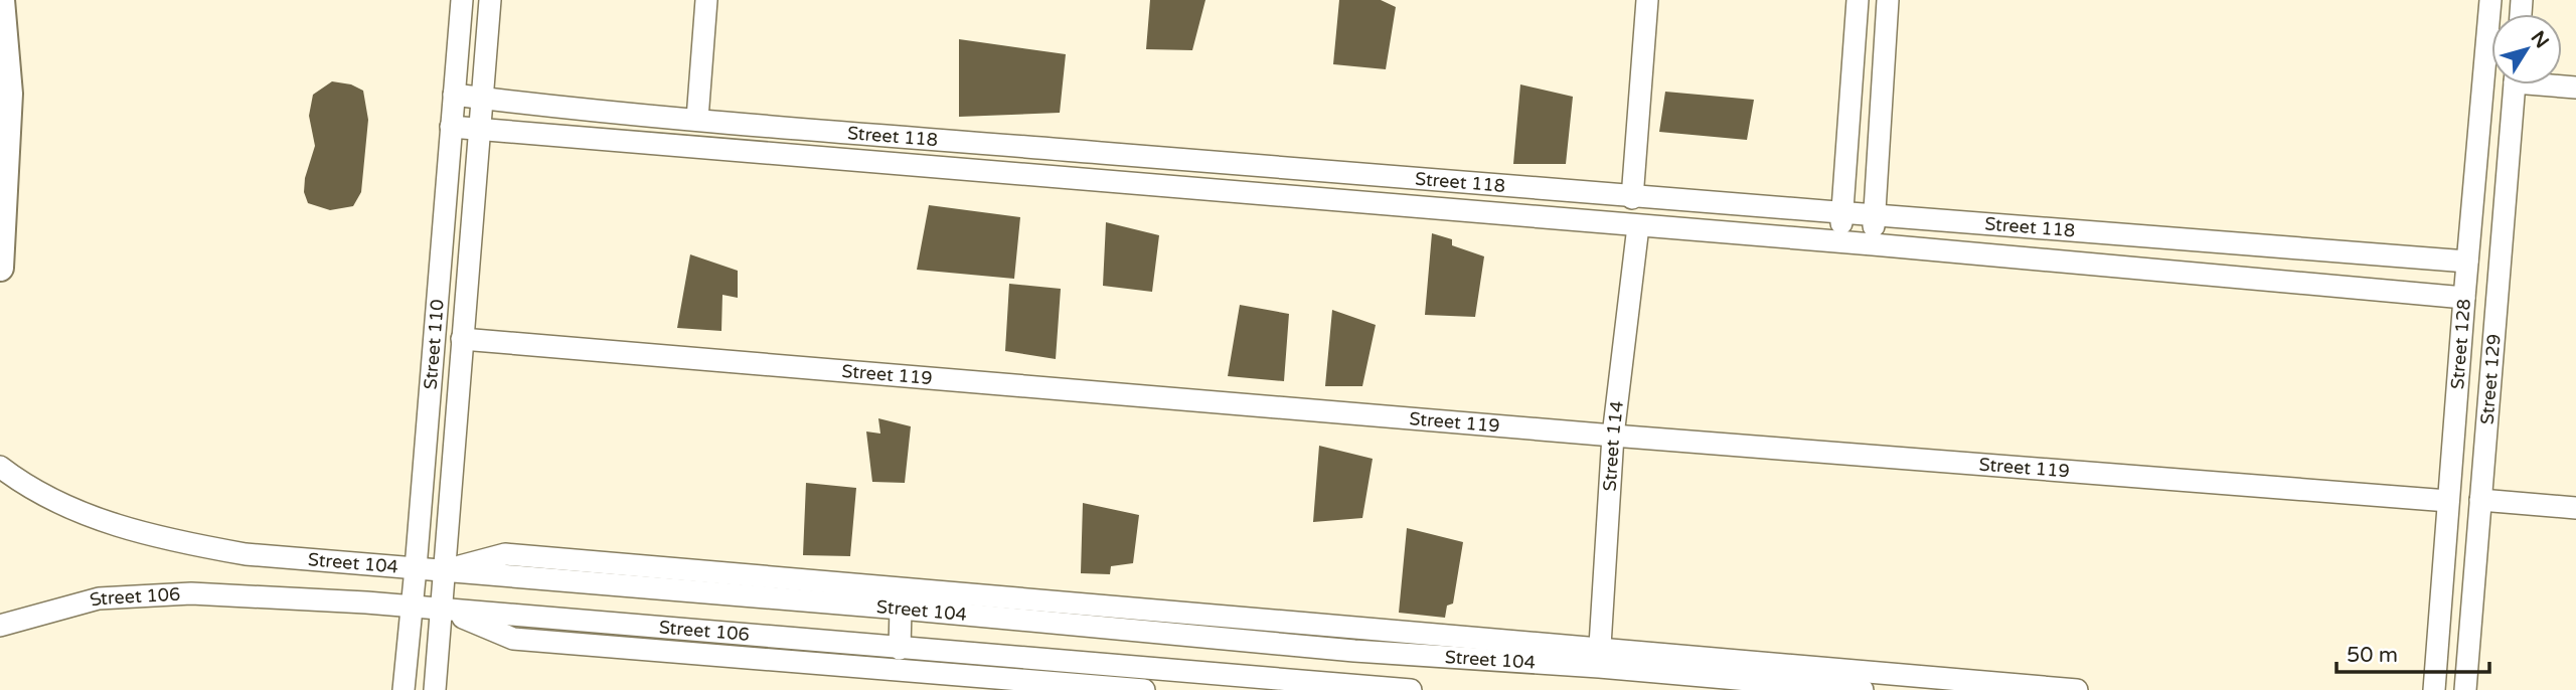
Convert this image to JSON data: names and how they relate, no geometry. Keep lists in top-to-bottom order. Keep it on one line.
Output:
{"streets":{"street":["Street 118","Street 110","Street 128","Street 119","Street 129","Street 114","Street 104","Street 106"]},"crossings":[["Street 118","Street 110"],["Street 118","Street 128"],["Street 110","Street 119"],["Street 110","Street 104"],["Street 110","Street 106"],["Street 128","Street 119"],["Street 119","Street 114"],["Street 114","Street 104"]],"scale_bar":"50 m","north":"top right"}
